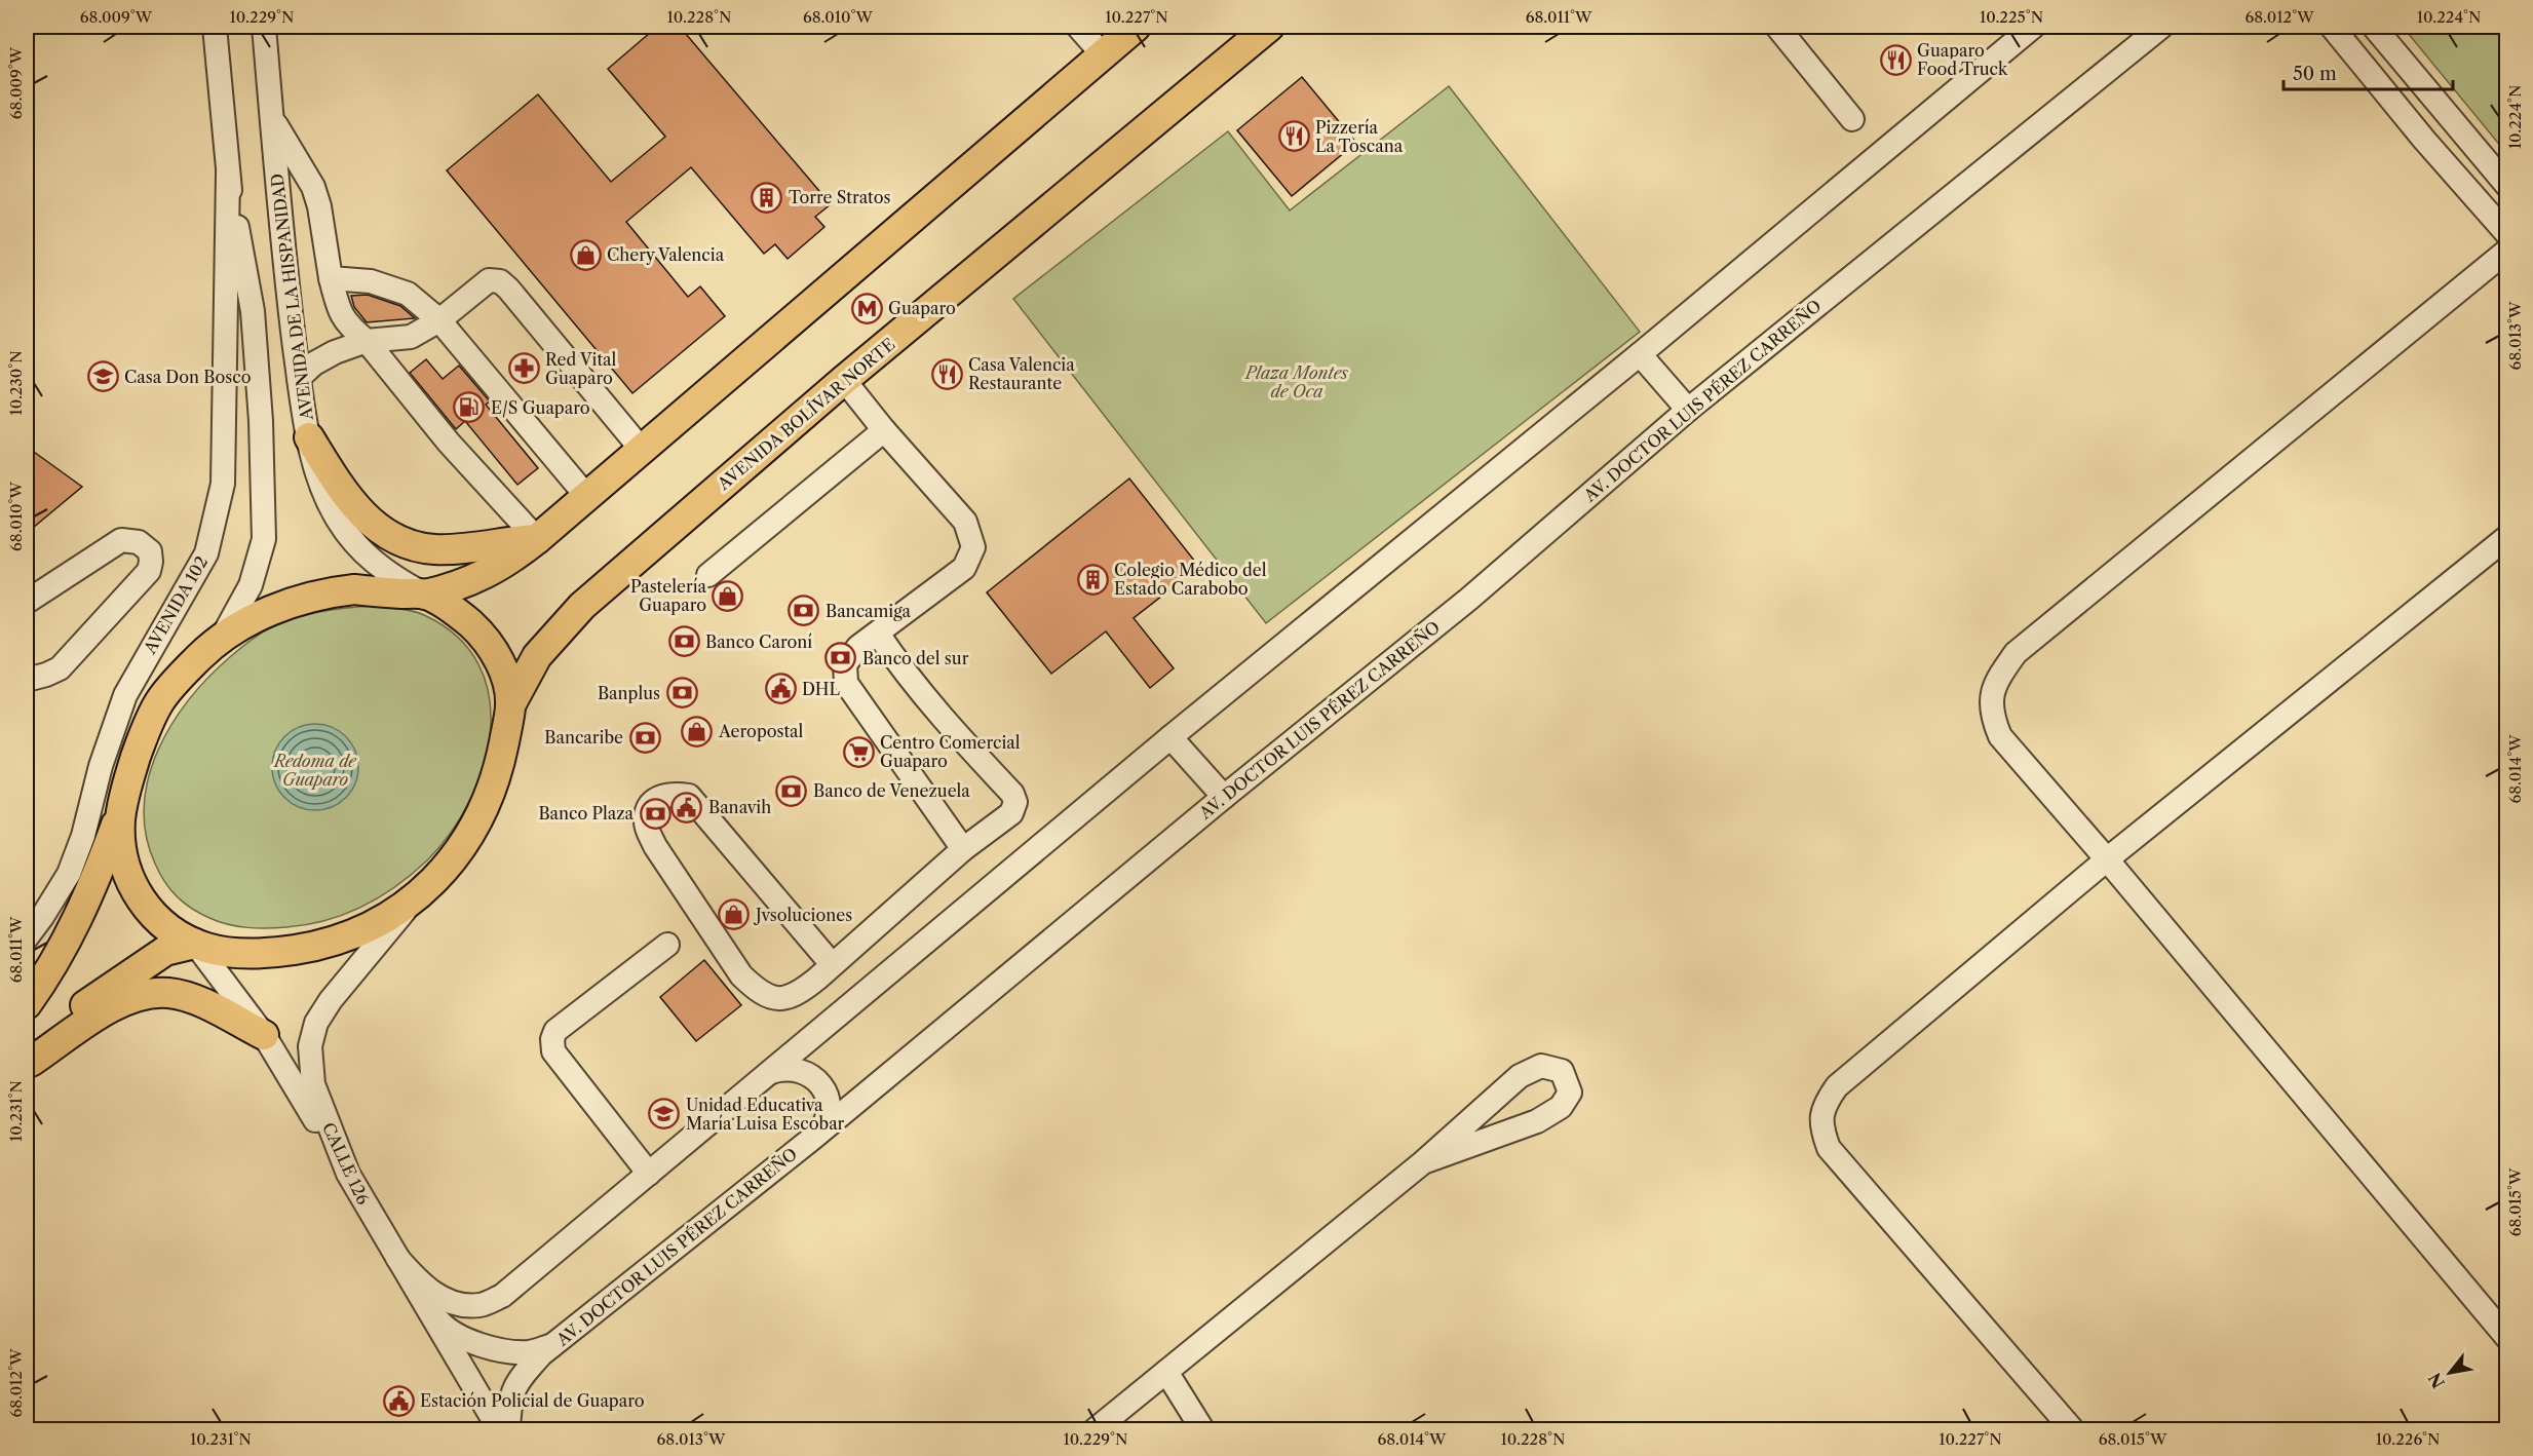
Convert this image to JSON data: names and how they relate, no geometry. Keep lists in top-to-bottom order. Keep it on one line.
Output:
{"streets":{"main road":["AVENIDA BOLÍVAR NORTE"],"street":["AVENIDA DE LA HISPANIDAD","AV. DOCTOR LUIS PÉREZ CARREÑO","AVENIDA 102","CALLE 126"]},"parks":["Plaza Montes de Oca","Redoma de Guaparo"],"places":{"restaurant":["Guaparo Food Truck","Pizzería La Toscana","Casa Valencia Restaurante"],"building":["Torre Stratos","Colegio Médico del Estado Carabobo"],"shop":["Chery Valencia","Pastelería Guaparo","Aeropostal","Jvsoluciones"],"metro station":["Guaparo"],"pharmacy":["Red Vital Guaparo"],"school or university":["Casa Don Bosco","Unidad Educativa María Luisa Escobar"],"fuel station":["E/S Guaparo"],"bank":["Bancamiga","Banco Caroní","Banco del sur","Banplus","Bancaribe","Banco de Venezuela","Banco Plaza"],"public building":["DHL","Banavih","Estación Policial de Guaparo"],"supermarket":["Centro Comercial Guaparo"]},"scale_bar":"50 m","north":"bottom left","coordinates":["68.009°W","10.229°N","10.228°N","68.010°W","10.227°N","68.011°W","10.225°N","68.012°W","10.224°N","68.013°W","10.230°N","68.014°W","10.231°N","68.015°W","10.226°N"]}
